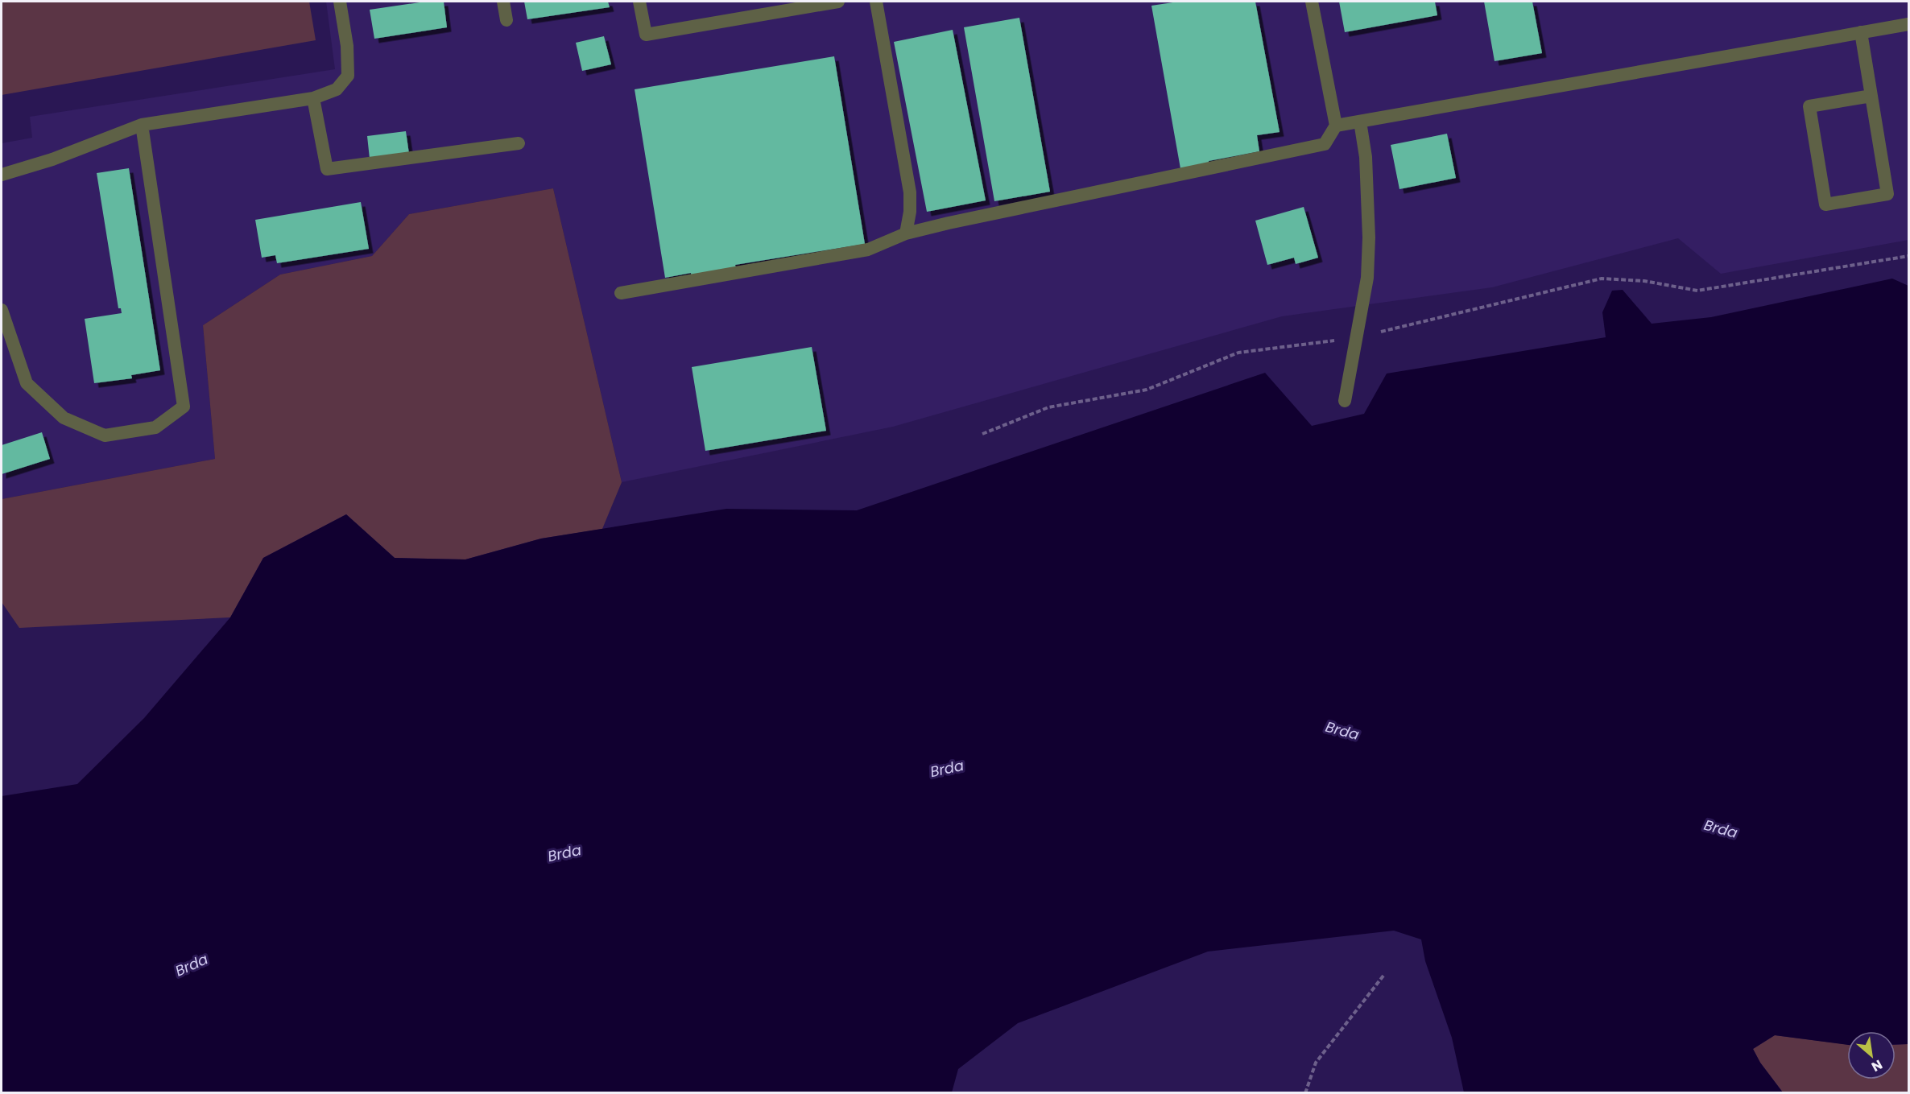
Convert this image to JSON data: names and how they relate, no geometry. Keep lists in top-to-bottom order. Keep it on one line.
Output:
{"water":["Brda"],"north":"bottom right"}
